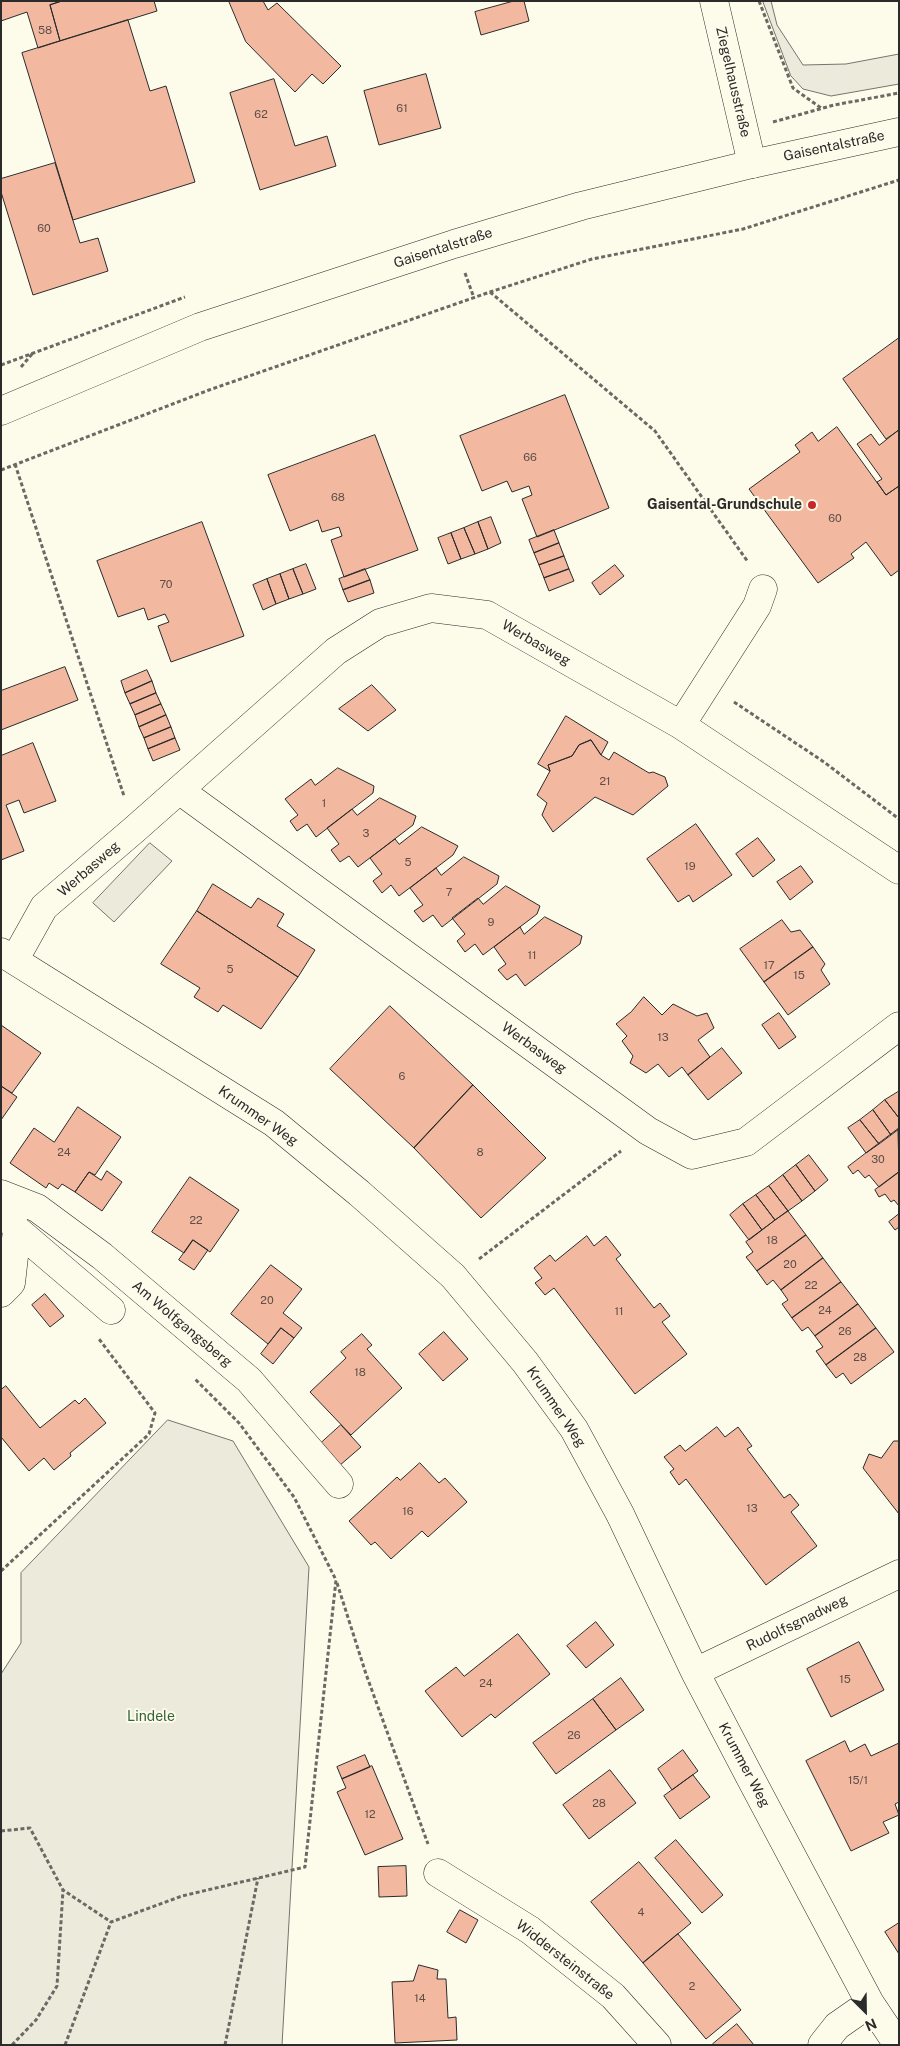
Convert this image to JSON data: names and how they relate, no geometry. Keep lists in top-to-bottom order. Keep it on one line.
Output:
{"streets":{"street":["Ziegelhausstraße","Gaisentalstraße","Werbasweg","Krummer Weg","Am Wolfgangsberg","Rudolfsgnadweg","Widdersteinstraße"]},"crossings":[["Ziegelhausstraße","Gaisentalstraße"],["Werbasweg","Krummer Weg"],["Krummer Weg","Rudolfsgnadweg"]],"parks":["Lindele"],"places":["Gaisental-Grundschule"],"house_numbers":["58","61","62","60","66","68","60","70","21","1","3","5","19","7","9","11","17","5","15","13","6","24","8","30","22","18","20","22","20","24","11","26","28","18","13","16","15","24","26","15/1","28","12","4","2","14"],"north":"bottom right"}
